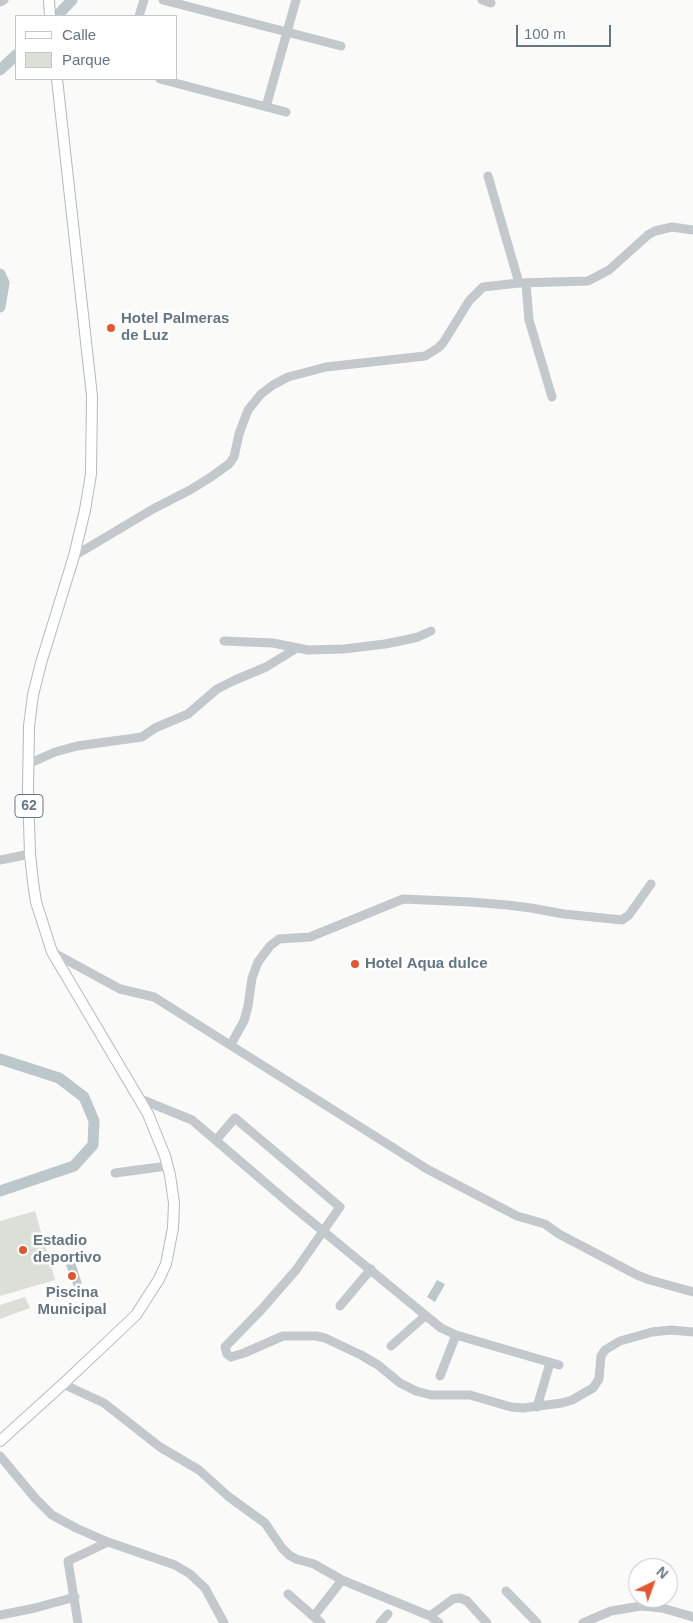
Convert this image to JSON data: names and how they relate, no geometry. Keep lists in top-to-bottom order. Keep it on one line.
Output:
{"streets":{"main road":["62"]},"places":["Hotel Palmeras de Luz","Hotel Aqua dulce","Estadio deportivo","Piscina Municipal"],"legend":["Calle","Parque"],"scale_bar":"100 m","north":"top right"}
